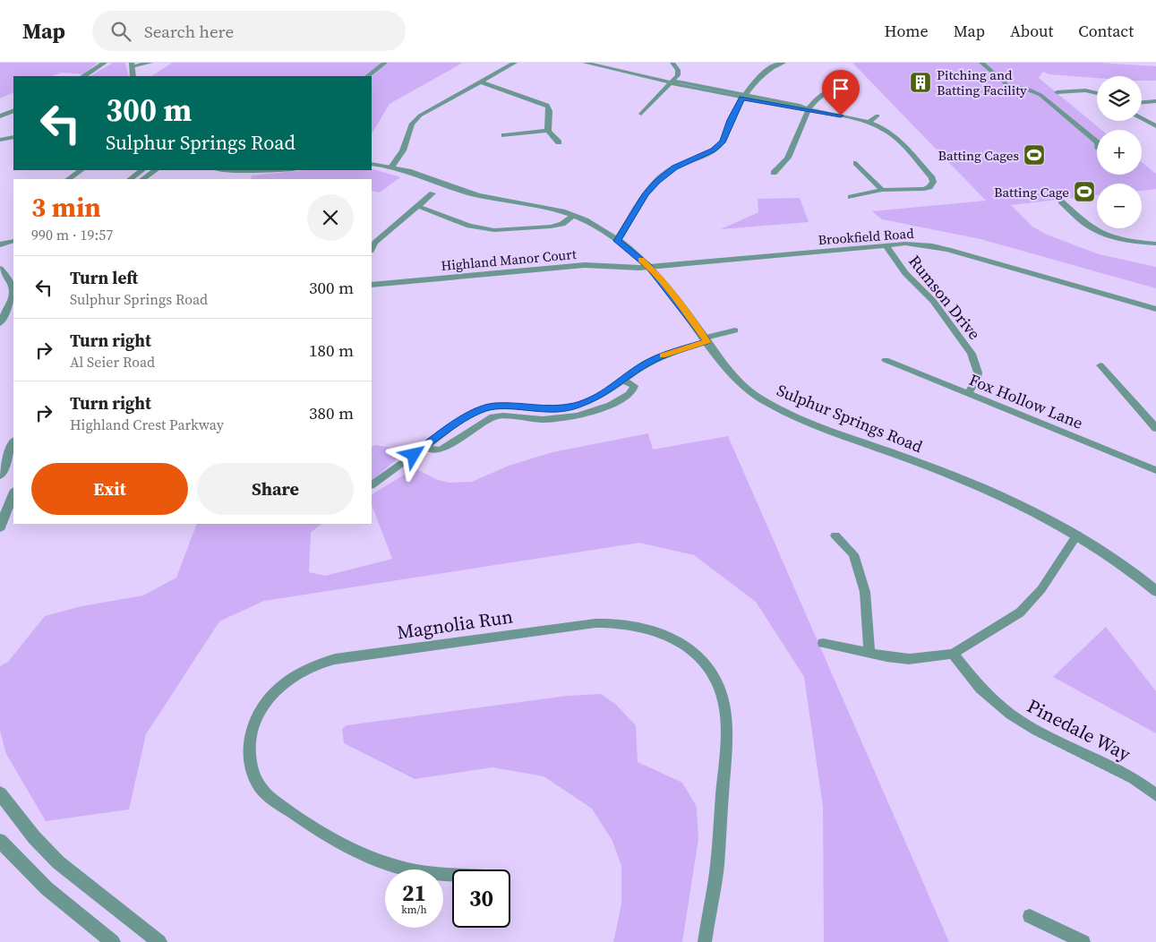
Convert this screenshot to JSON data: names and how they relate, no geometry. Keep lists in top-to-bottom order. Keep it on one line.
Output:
{"streets":{"street":["Brookfield Road","Highland Manor Court","Rumson Drive","Fox Hollow Lane","Sulphur Springs Road","Magnolia Run","Pinedale Way"]},"crossings":[["Brookfield Road","Highland Manor Court"],["Brookfield Road","Rumson Drive"],["Brookfield Road","Sulphur Springs Road"],["Highland Manor Court","Sulphur Springs Road"],["Rumson Drive","Fox Hollow Lane"]],"places":{"building":["Pitching and Batting Facility"],"sports":["Batting Cages","Batting Cage"]},"page":{"header":"Map","search":"Search here","nav":["Home","Map","About","Contact"],"map_buttons":["+","−"],"turn":["300 m","Sulphur Springs Road"],"heading":["3 min","990 m · 19:57"],"list":[{"name":"Turn left","note":"Sulphur Springs Road","value":"300 m"},{"name":"Turn right","note":"Al Seier Road","value":"180 m"},{"name":"Turn right","note":"Highland Crest Parkway","value":"380 m"}],"buttons":["Exit","Share"],"speed":"21 km/h","limit":"30"}}
